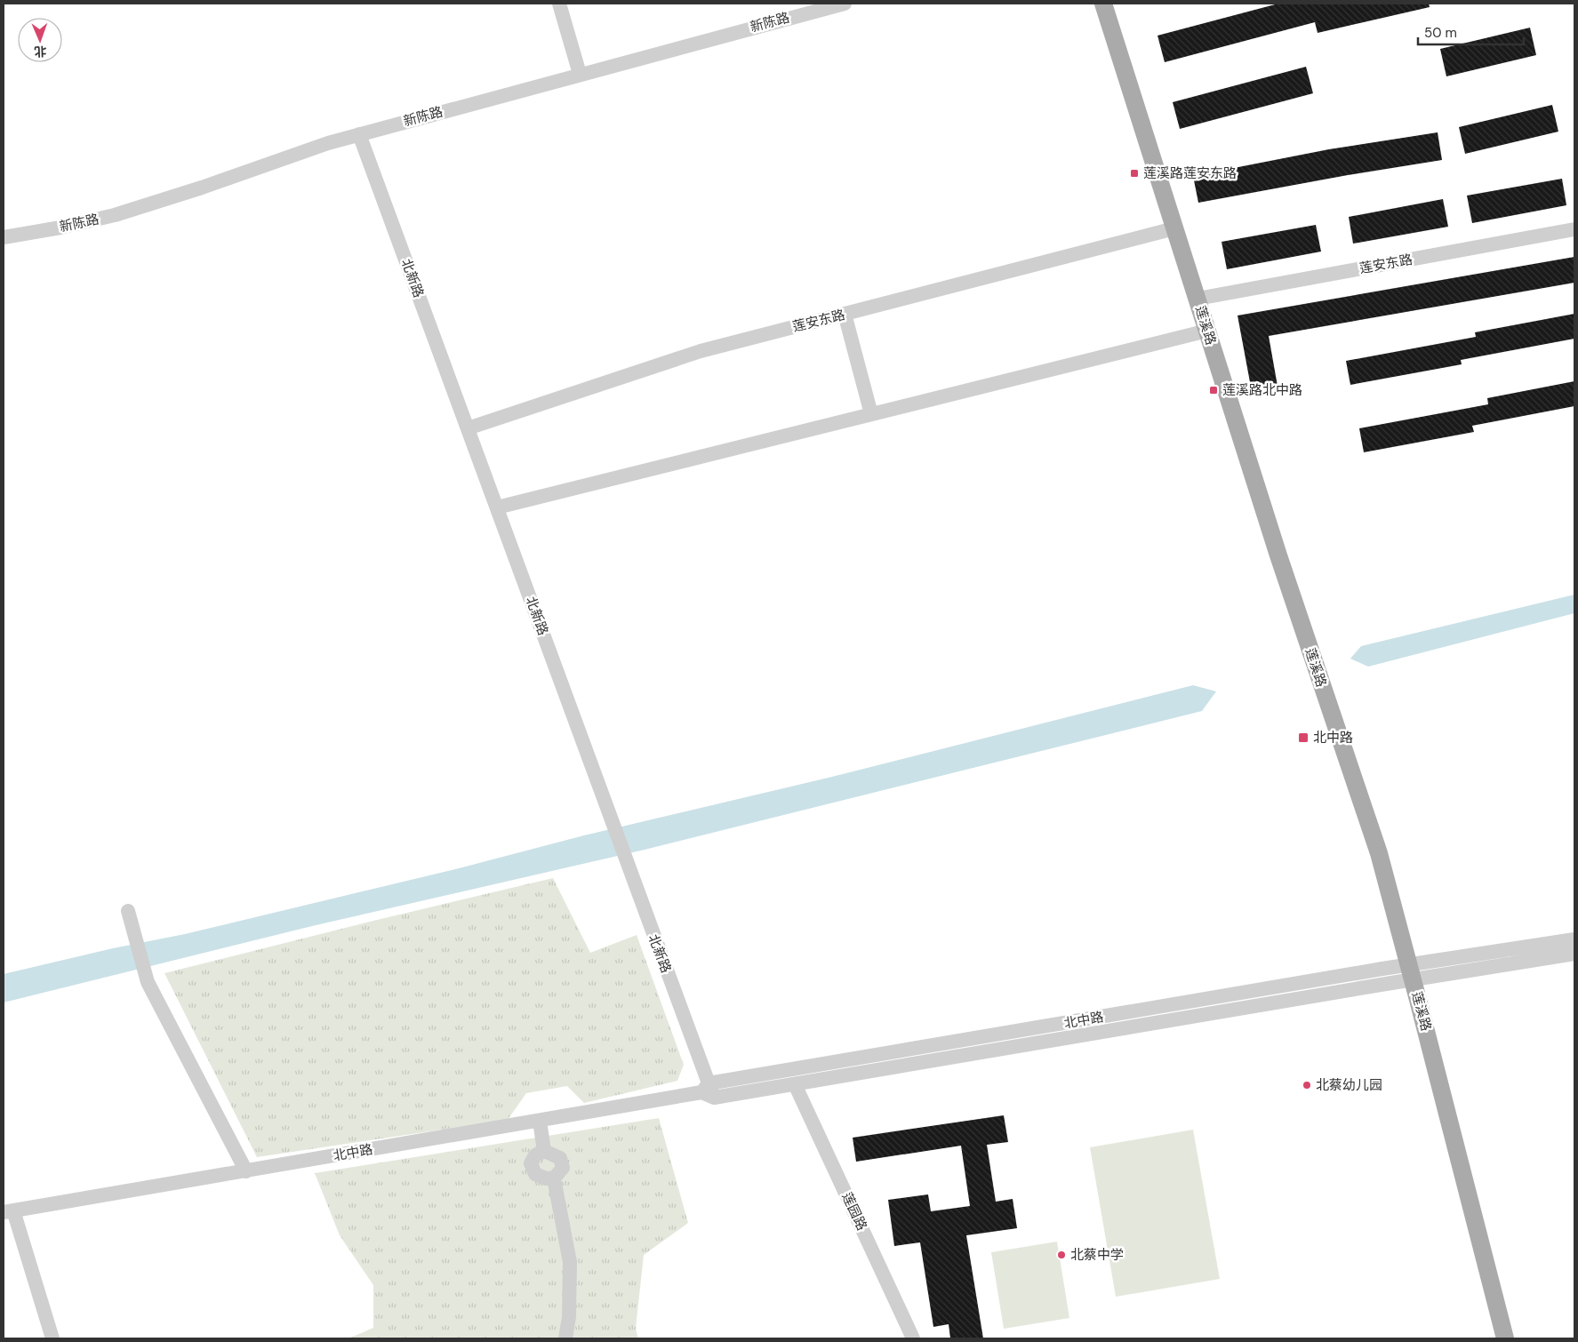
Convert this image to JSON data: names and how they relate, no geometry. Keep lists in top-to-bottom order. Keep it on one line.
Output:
{"streets":{"main road":["莲溪路"],"street":["新陈路","莲安东路","北新路","北中路","莲园路"]},"crossings":[["新陈路","北新路"],["莲安东路","北新路"],["莲安东路","莲溪路"],["北新路","北中路"],["莲溪路","北中路"],["北中路","莲园路"]],"places":{"transit":["莲溪路莲安东路","莲溪路北中路","北中路"],"other":["北蔡幼儿园","北蔡中学"]},"scale_bar":"50 m","north":"bottom"}
